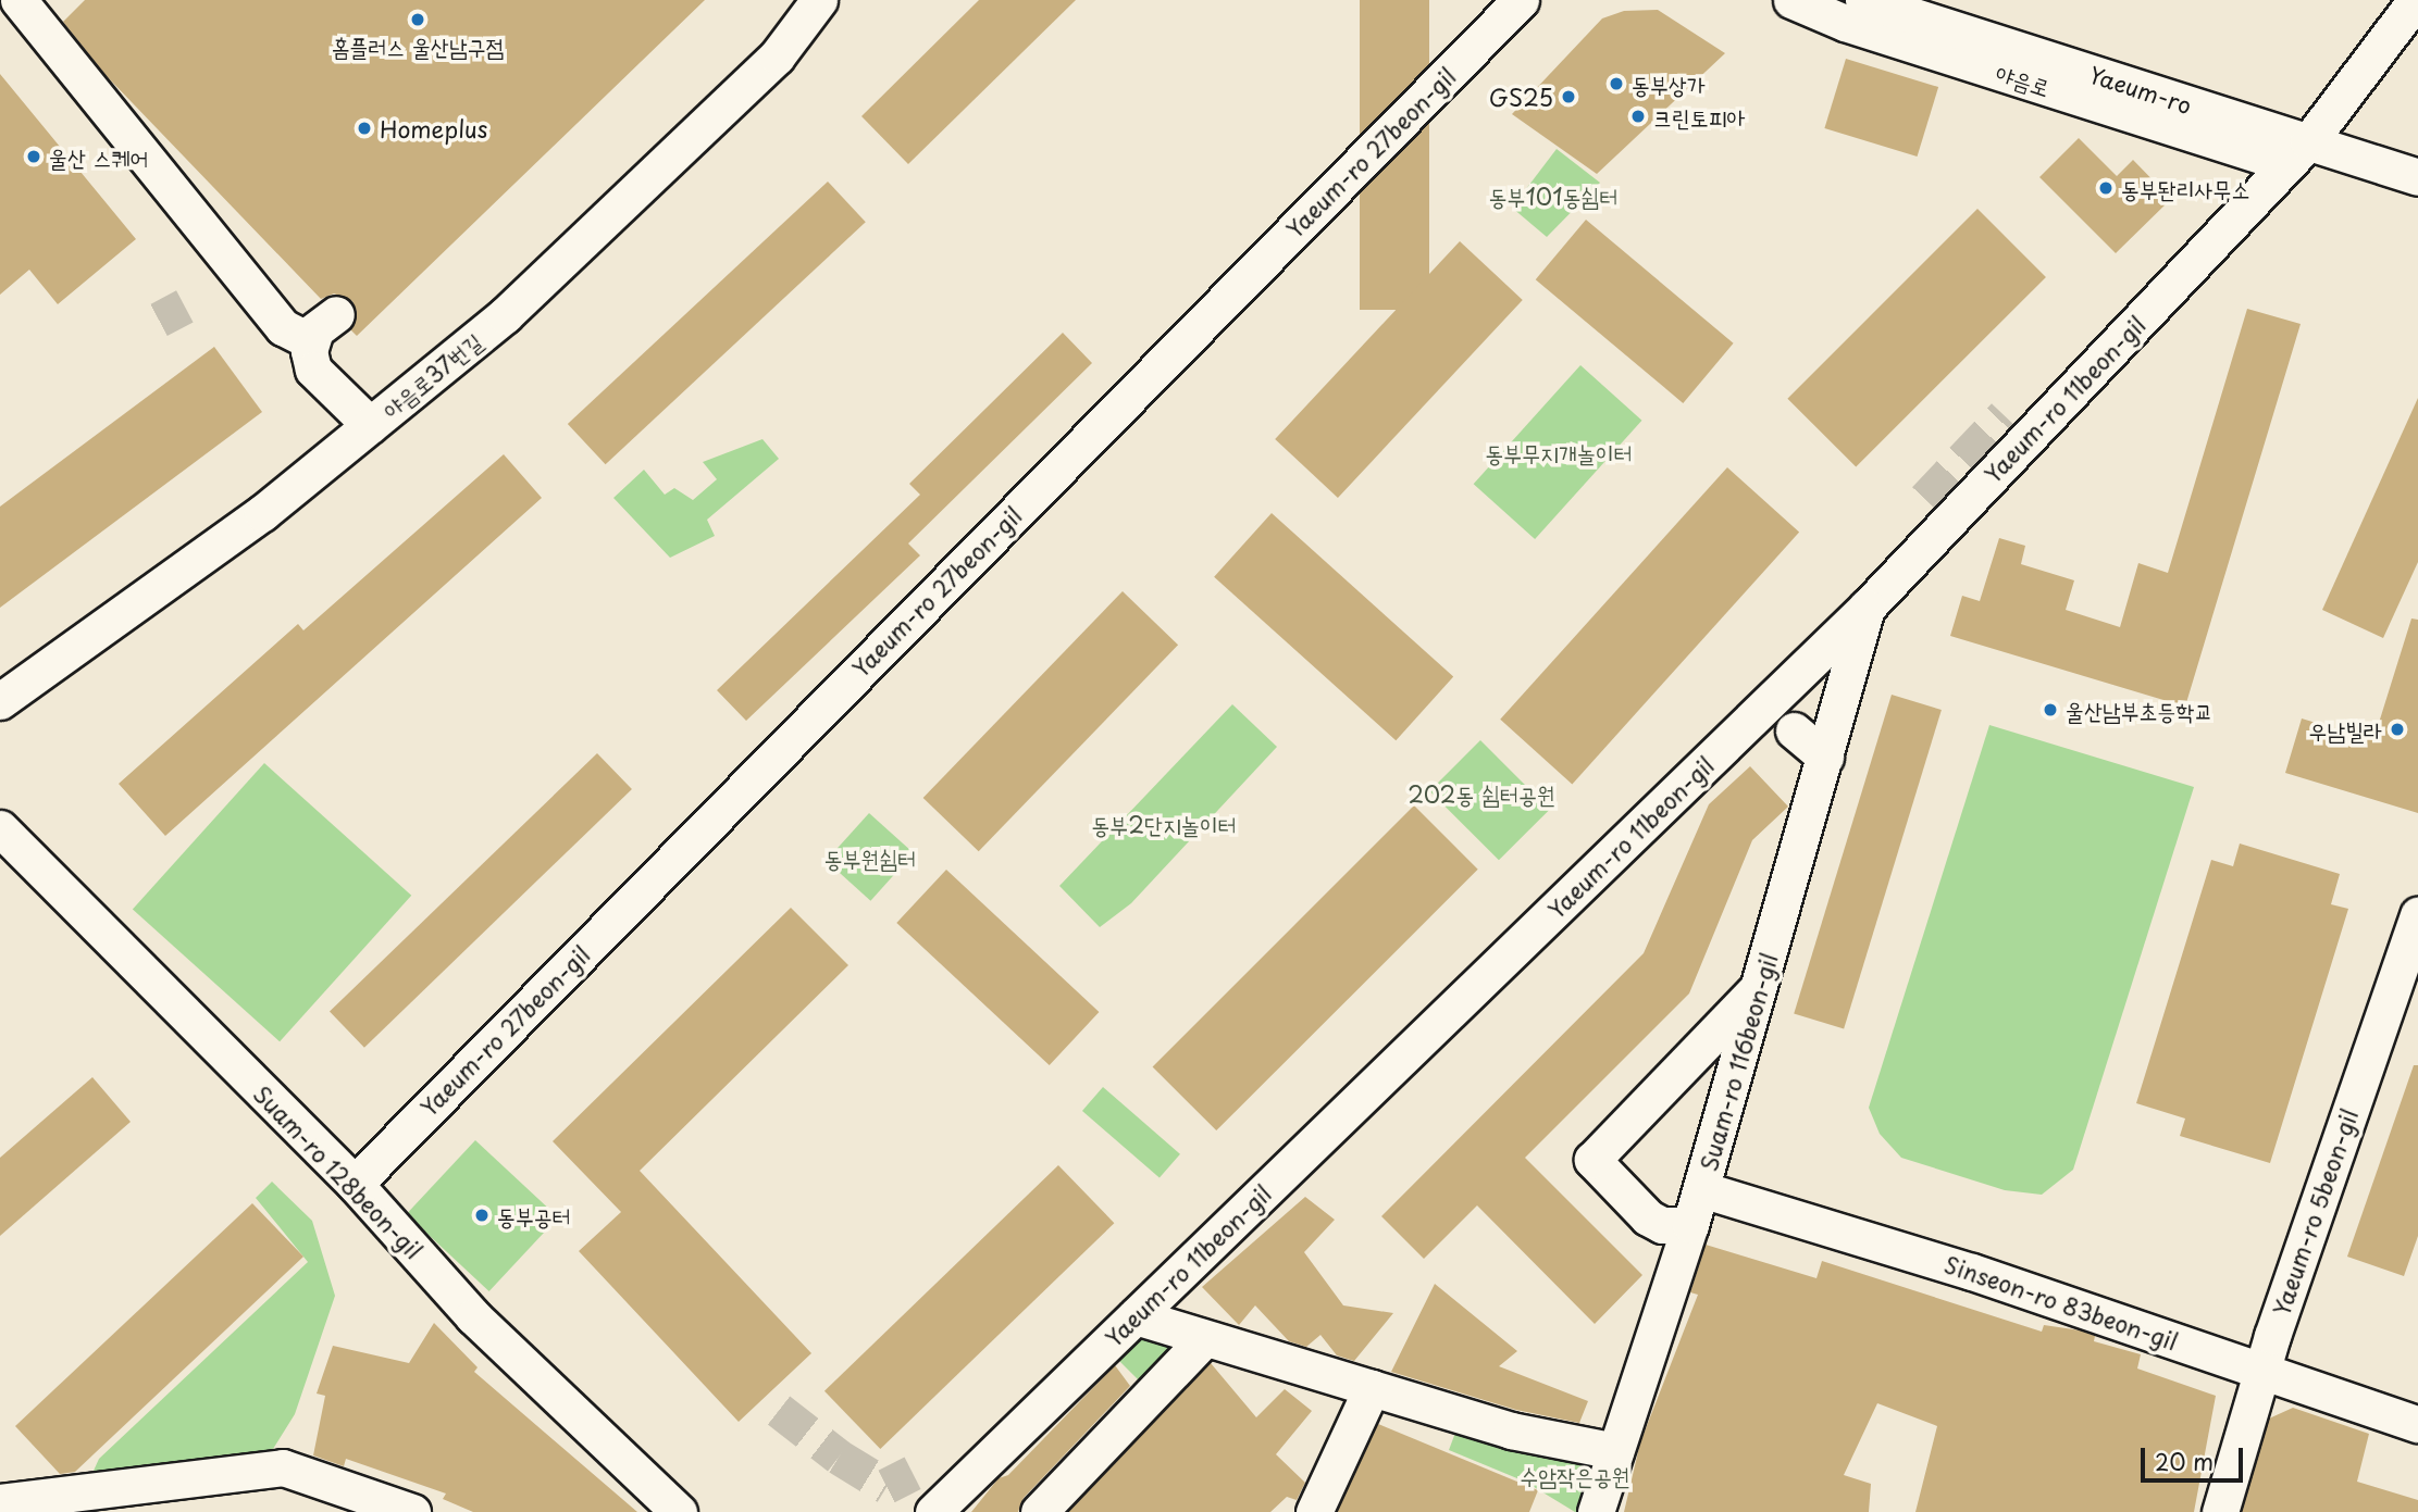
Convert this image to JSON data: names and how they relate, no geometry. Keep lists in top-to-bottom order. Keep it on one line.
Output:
{"streets":{"street":["Yaeum-ro","Yaeum-ro 27beon-gil","야음로37번길","Yaeum-ro 11beon-gil","Suam-ro 116beon-gil","Suam-ro 128beon-gil","Yaeum-ro 5beon-gil","Sinseon-ro 83beon-gil"]},"crossings":[["Yaeum-ro","Yaeum-ro 11beon-gil"],["Yaeum-ro 27beon-gil","Suam-ro 128beon-gil"],["Yaeum-ro 11beon-gil","Suam-ro 116beon-gil"],["Suam-ro 116beon-gil","Sinseon-ro 83beon-gil"],["Yaeum-ro 5beon-gil","Sinseon-ro 83beon-gil"]],"parks":["동부101동쉼터","동부무지개놀이터","202동 쉼터공원","동부2단지놀이터","동부원쉼터","수암작은공원"],"places":["홈플러스 울산남구점","동부상가","GS25","크린토피아","Homeplus","울산 스퀘어","동부돤리사무소","울산남부초등학교","우남빌라","동부공터"],"scale_bar":"20 m"}
